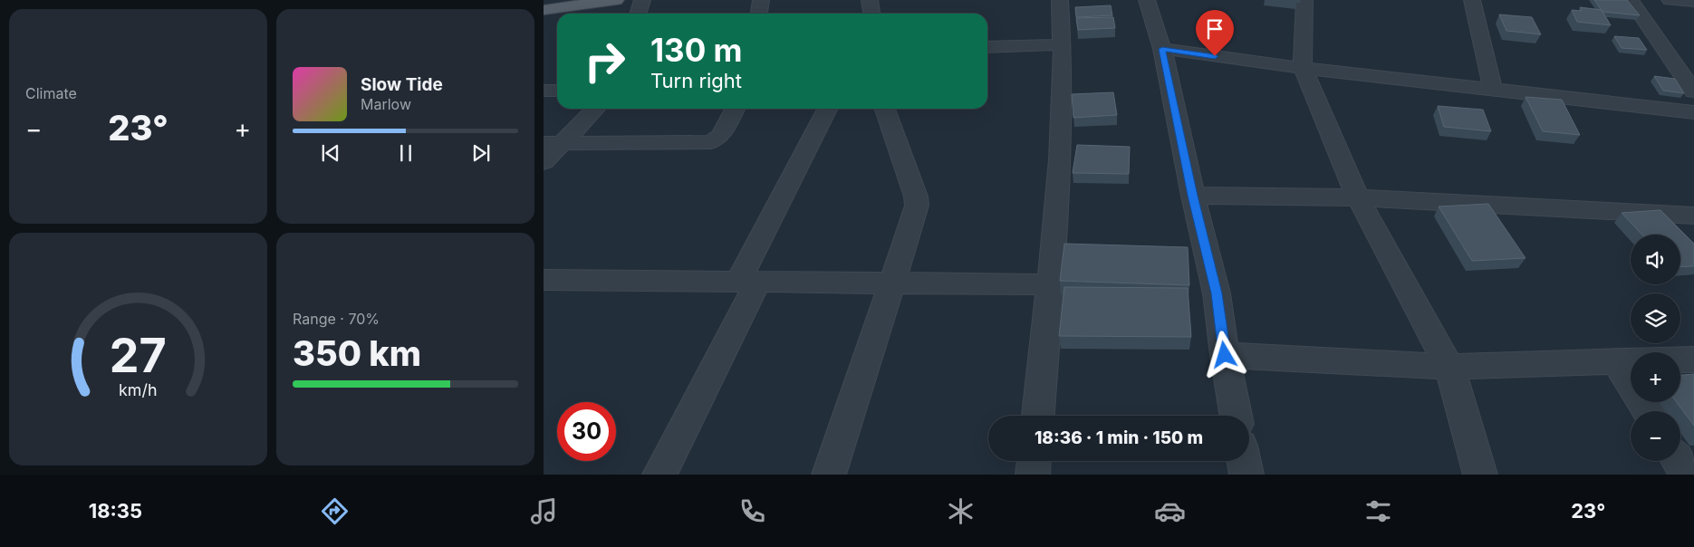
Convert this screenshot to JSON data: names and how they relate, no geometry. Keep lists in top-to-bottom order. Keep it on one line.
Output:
{"page":{"tile":["Climate",["Range · 70%","350 km"]],"turn":["130 m","Turn right"],"song":["Slow Tide","Marlow"],"heat":["−","23°","+"],"map_buttons":["+","−"],"limit":"30","trip":"18:36 · 1 min · 150 m","tabs":["18:35","23°"],"gauge":["27","km/h"]}}
